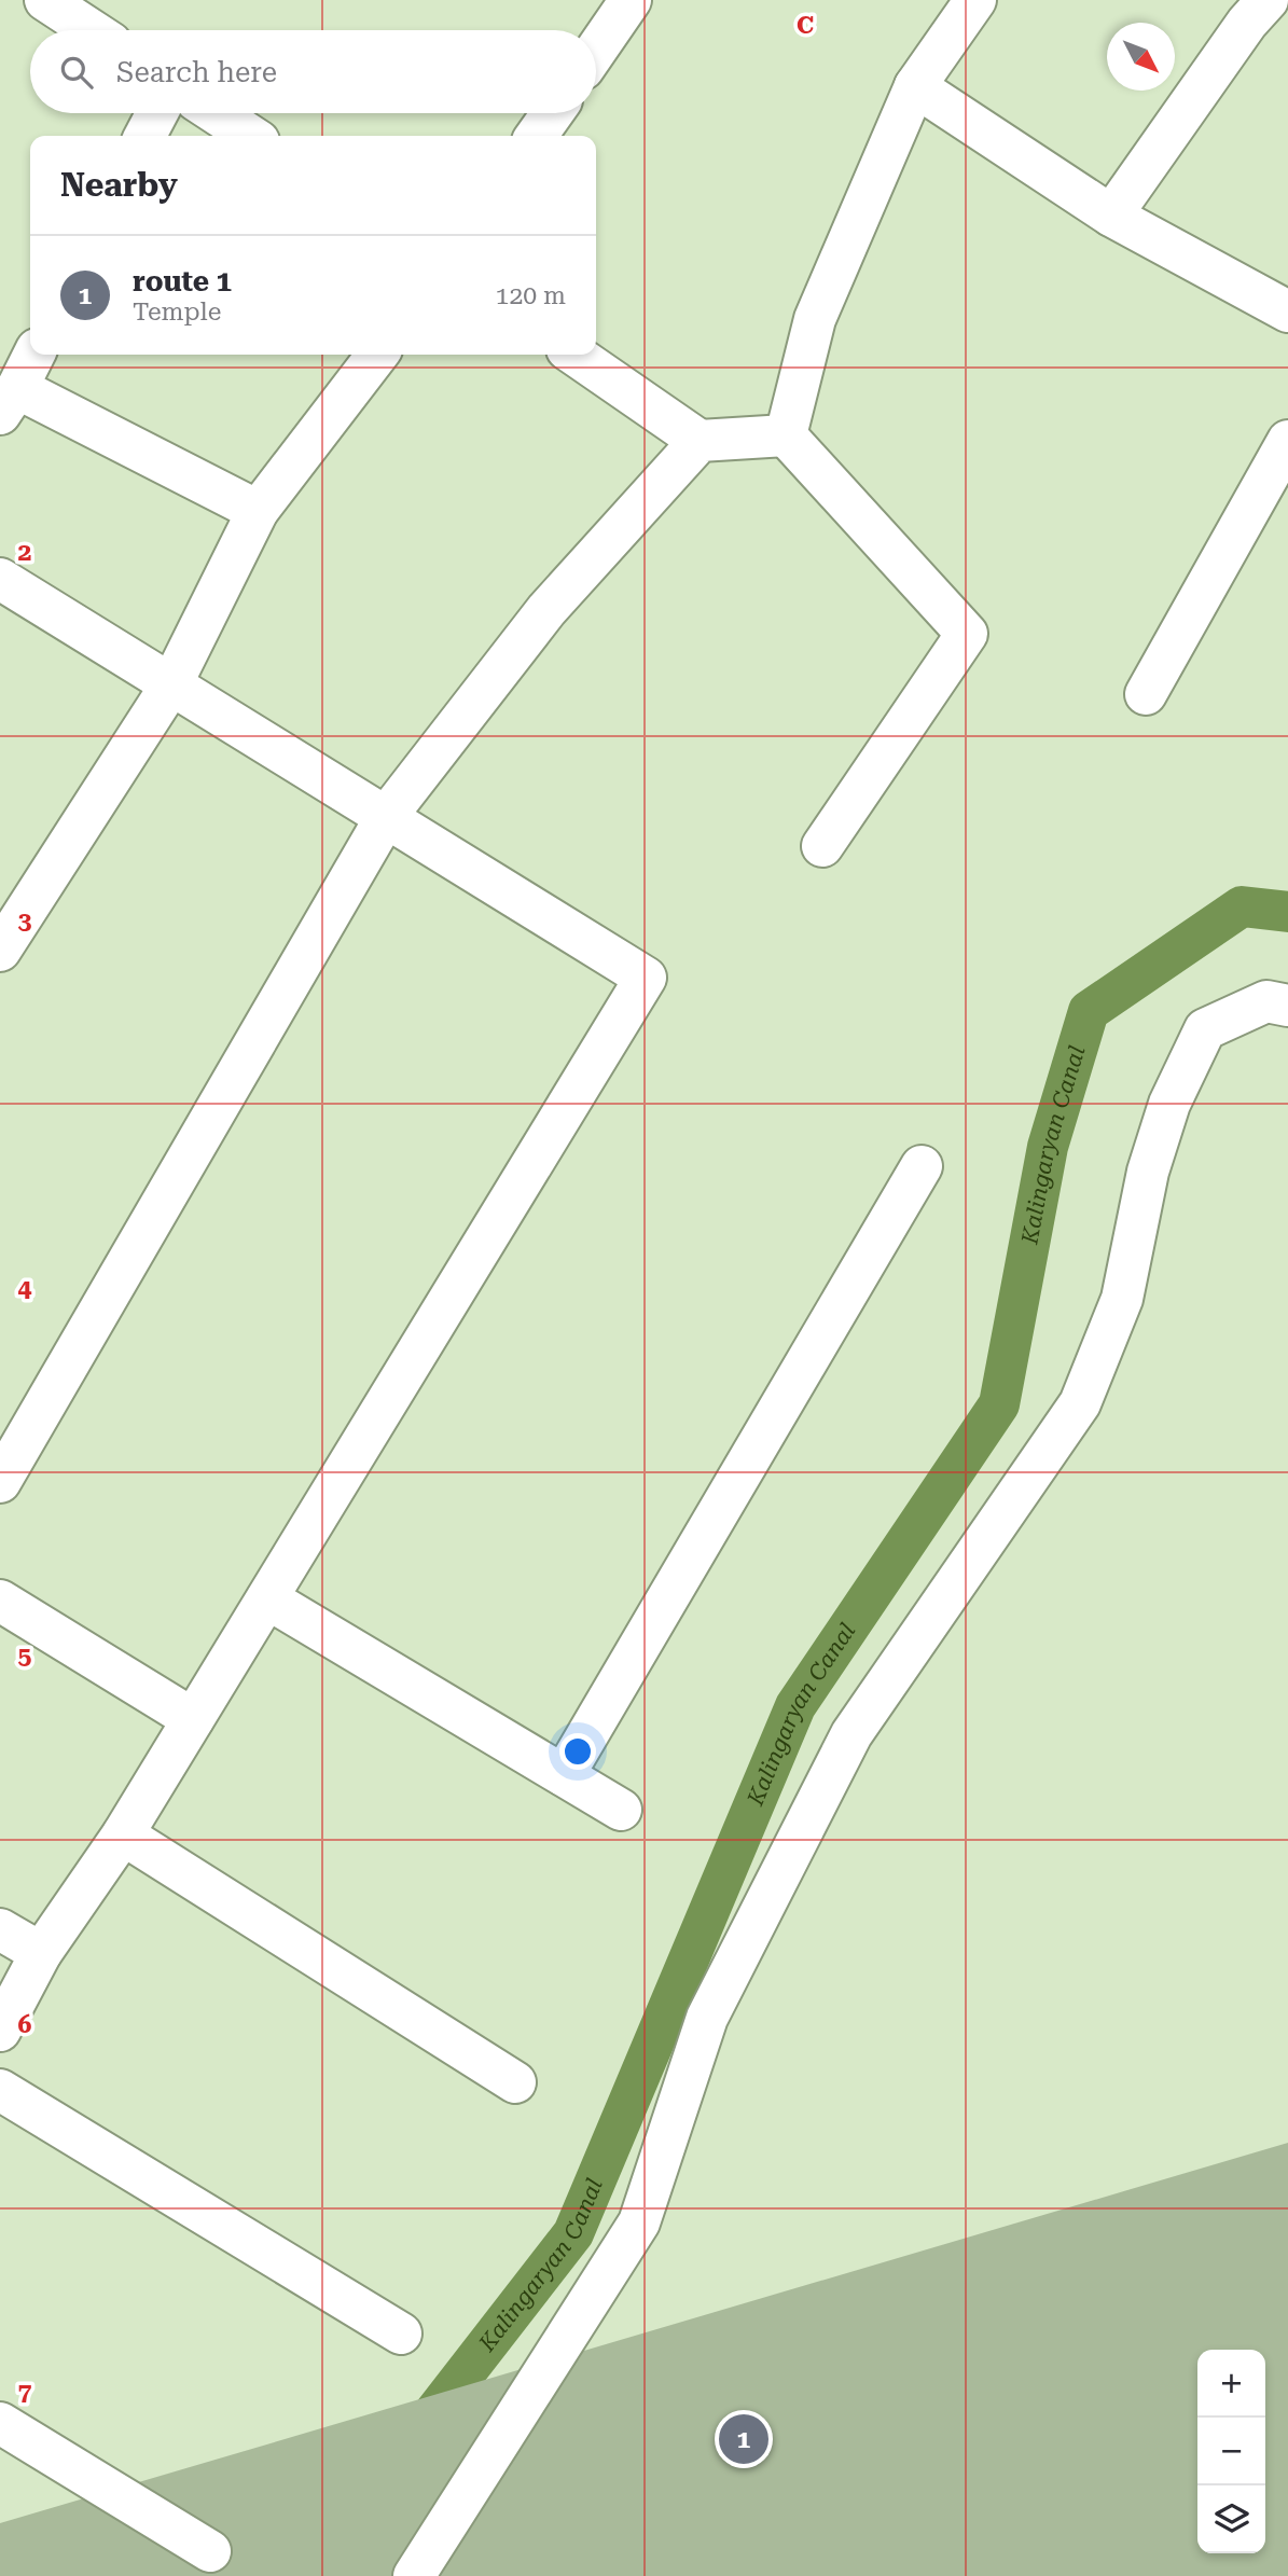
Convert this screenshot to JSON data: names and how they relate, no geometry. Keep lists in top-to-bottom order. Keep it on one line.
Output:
{"water":["Kalingaryan Canal"],"north":"bottom right","page":{"search":"Search here","heading":"Nearby","list":[{"mark":"1","name":"route 1","note":"Temple","value":"120 m"}],"map_buttons":["+","−"],"pins":"1"},"grid":{"columns":["C"],"rows":["2","3","4","5","6","7"]}}
